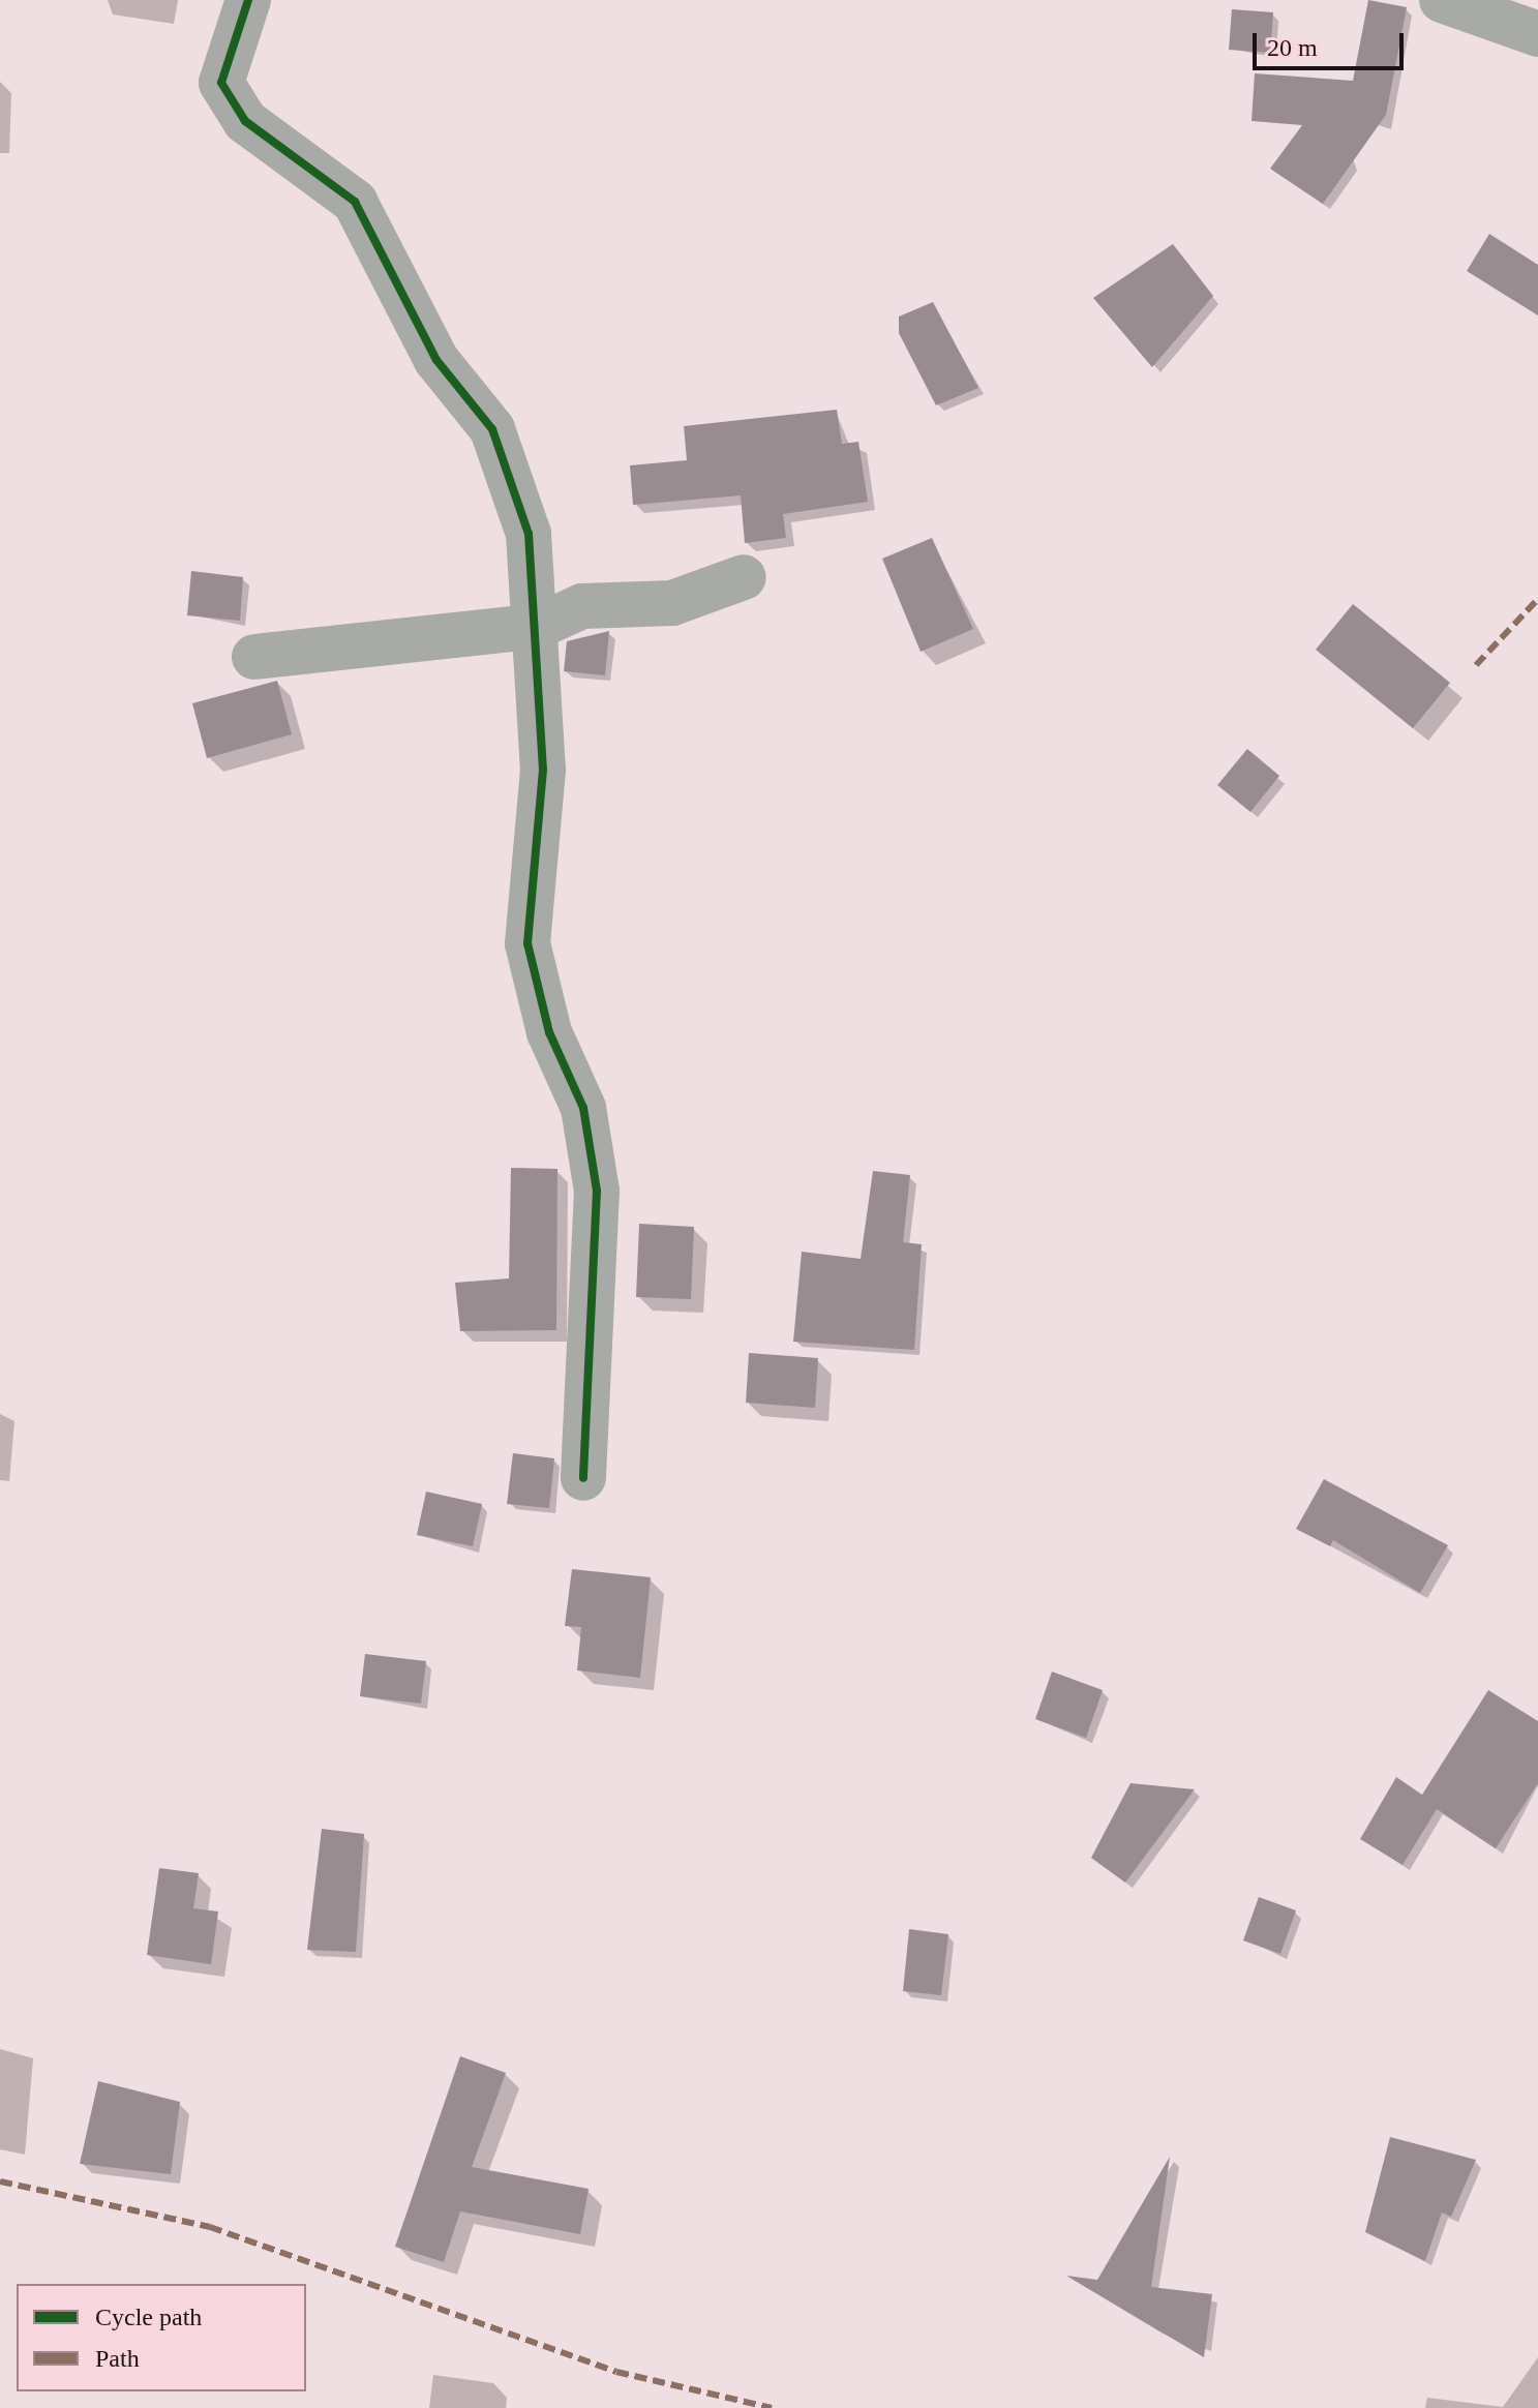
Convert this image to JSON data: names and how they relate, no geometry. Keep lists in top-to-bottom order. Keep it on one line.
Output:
{"legend":["Cycle path","Path"],"scale_bar":"20 m"}
